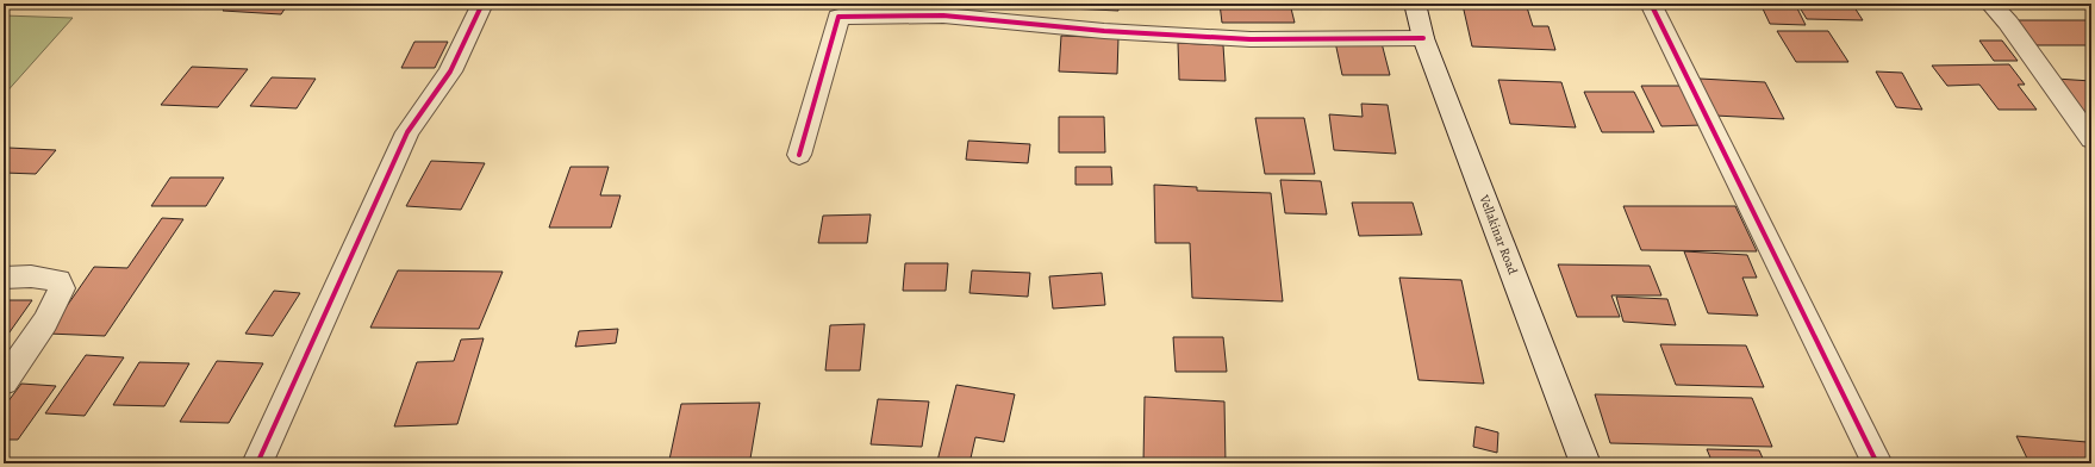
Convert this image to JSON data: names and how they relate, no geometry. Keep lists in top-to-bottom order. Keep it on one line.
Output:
{"streets":{"street":["Vellakinar Road"]}}
